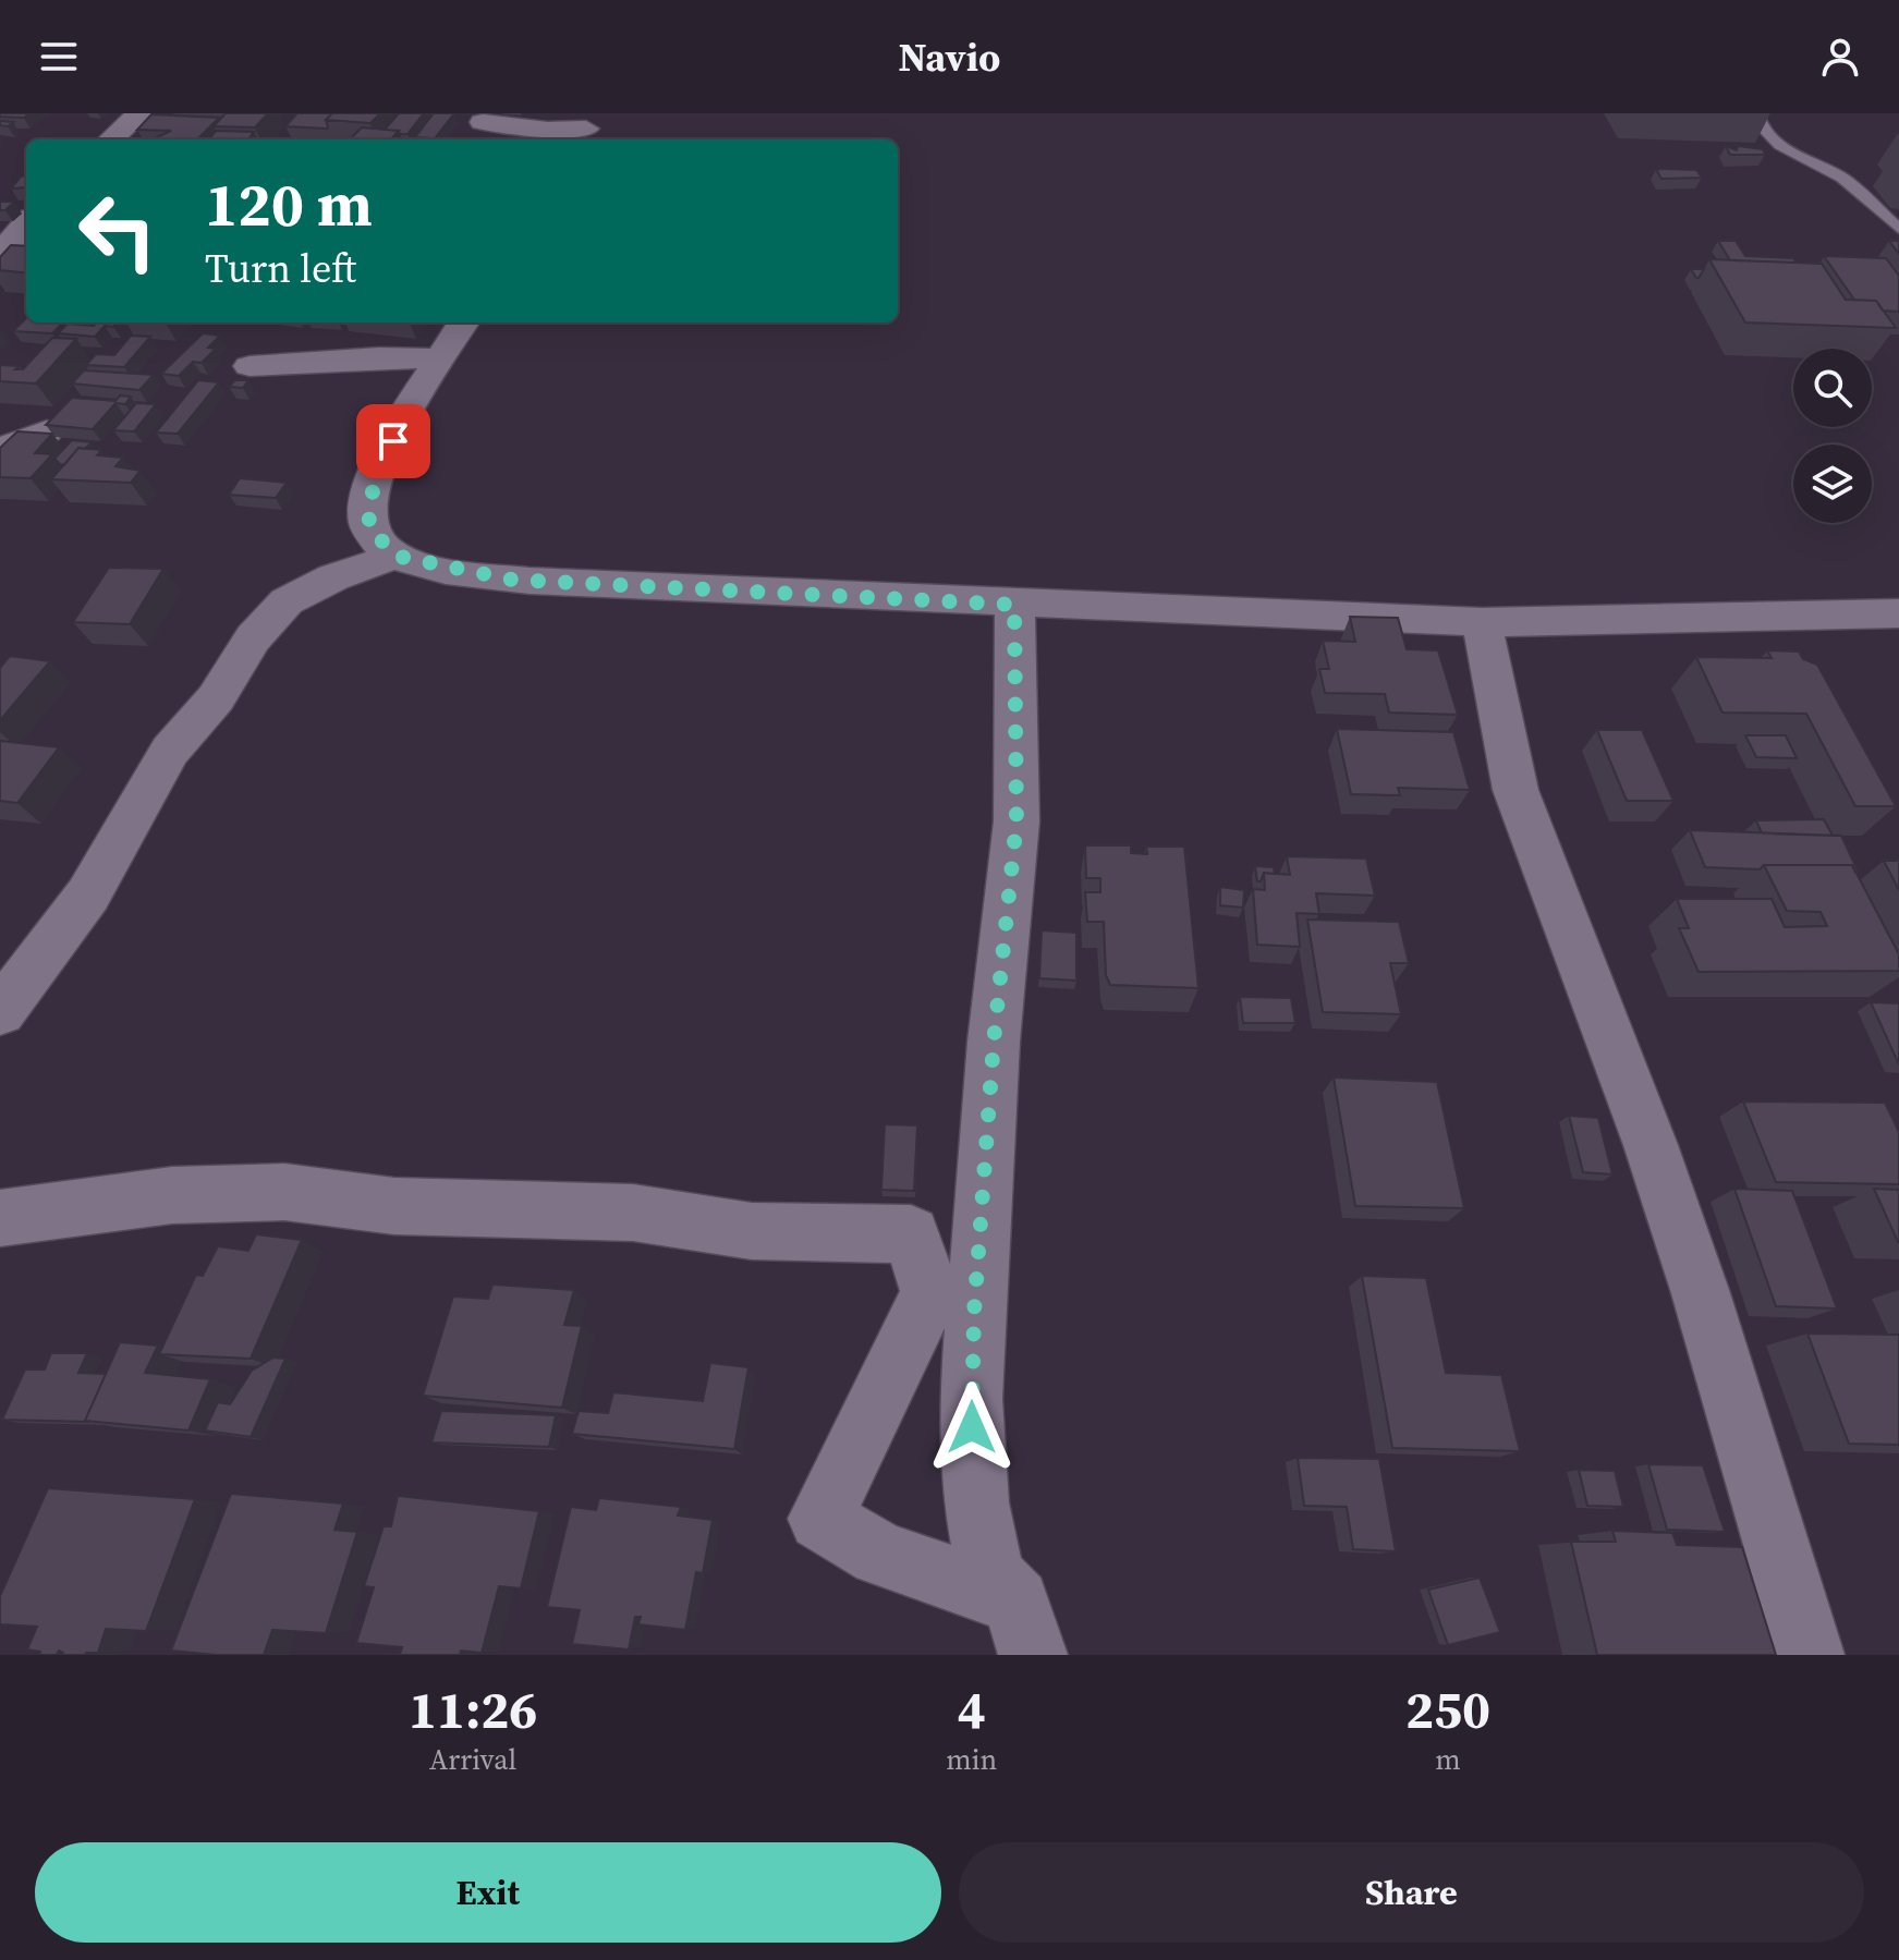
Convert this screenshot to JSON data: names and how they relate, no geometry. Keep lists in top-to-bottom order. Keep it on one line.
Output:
{"page":{"header":"Navio","turn":["120 m","Turn left"],"eta":["11:26","Arrival","4","min","250","m"],"buttons":["Exit","Share"]}}
